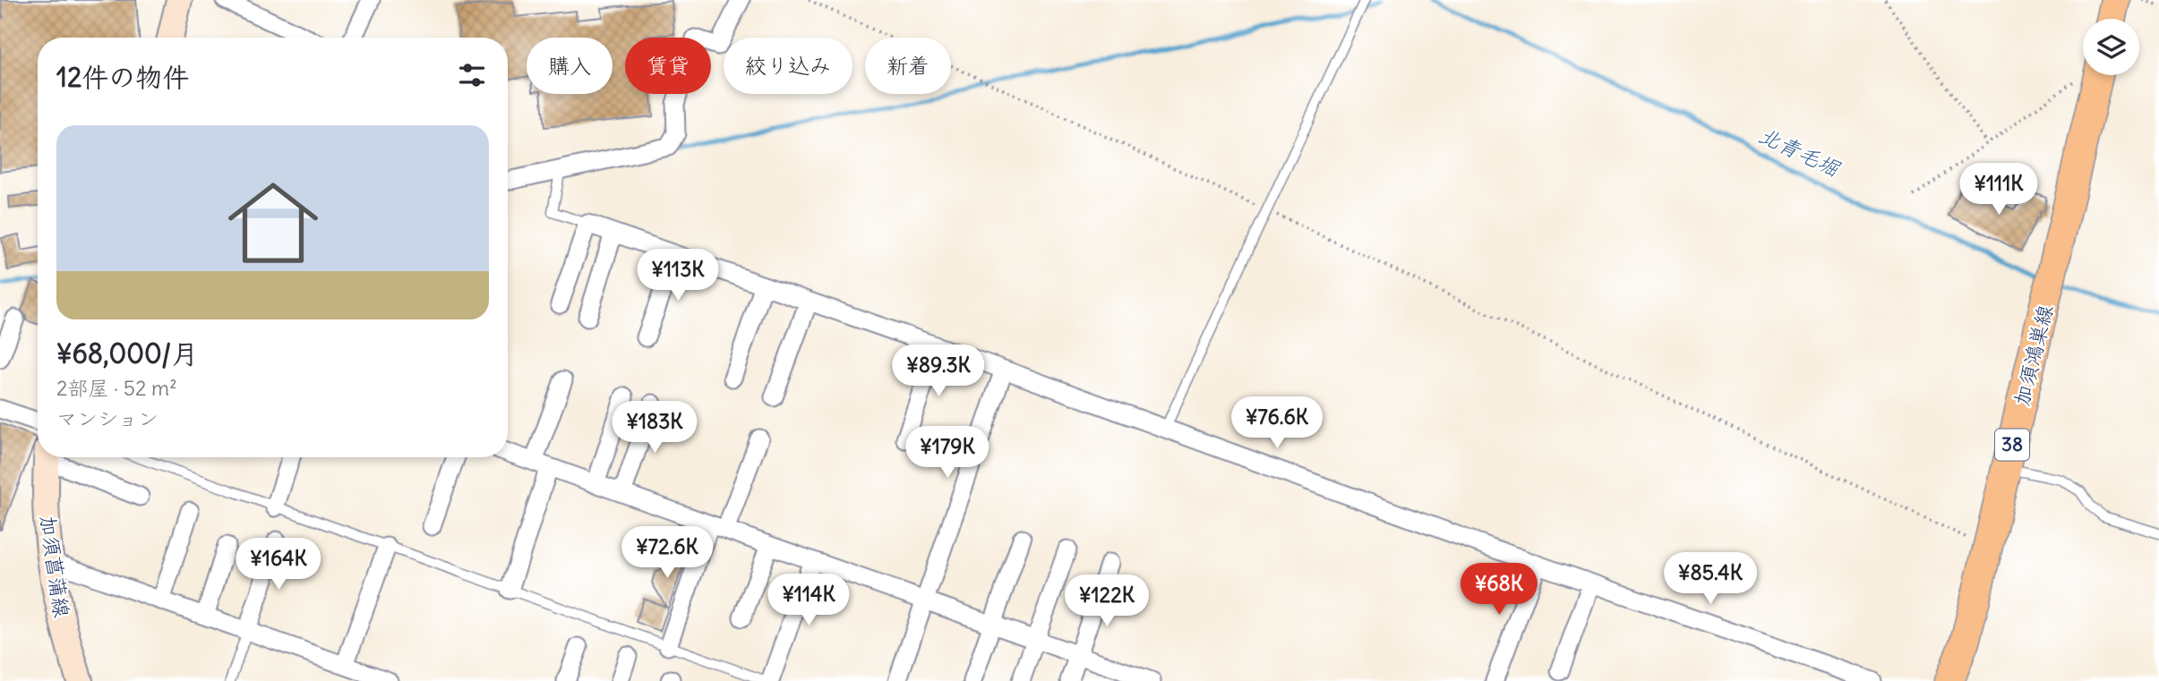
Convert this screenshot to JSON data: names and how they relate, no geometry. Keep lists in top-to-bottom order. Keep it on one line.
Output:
{"streets":{"main road":["加須鴻巣線","38","加須菖蒲線"]},"water":["北青毛堀"],"page":{"chip":["購入","賃貸","絞り込み","新着"],"heading":"12件の物件","list":[{"name":"¥68,000/月","note":"2部屋 · 52 m² · マンション"}],"price":["¥111K","¥113K","¥89.3K","¥76.6K","¥183K","¥179K","¥72.6K","¥164K","¥85.4K","¥68K","¥114K","¥122K"]}}
